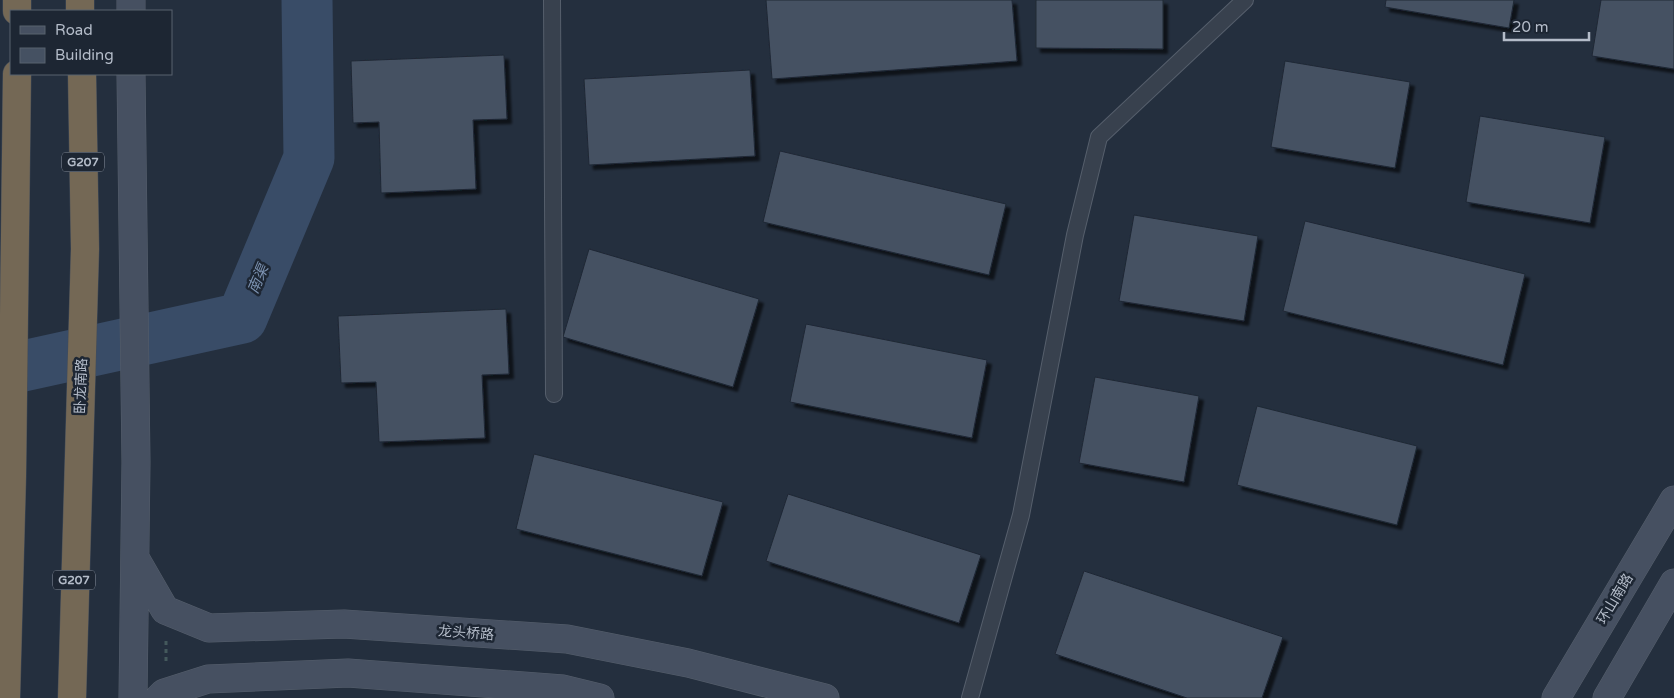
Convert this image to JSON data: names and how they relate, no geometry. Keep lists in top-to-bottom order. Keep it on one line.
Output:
{"streets":{"highway":["G207","卧龙南路"],"main road":["环山南路","龙头桥路"]},"water":["南渠"],"legend":["Road","Building"],"scale_bar":"20 m"}
